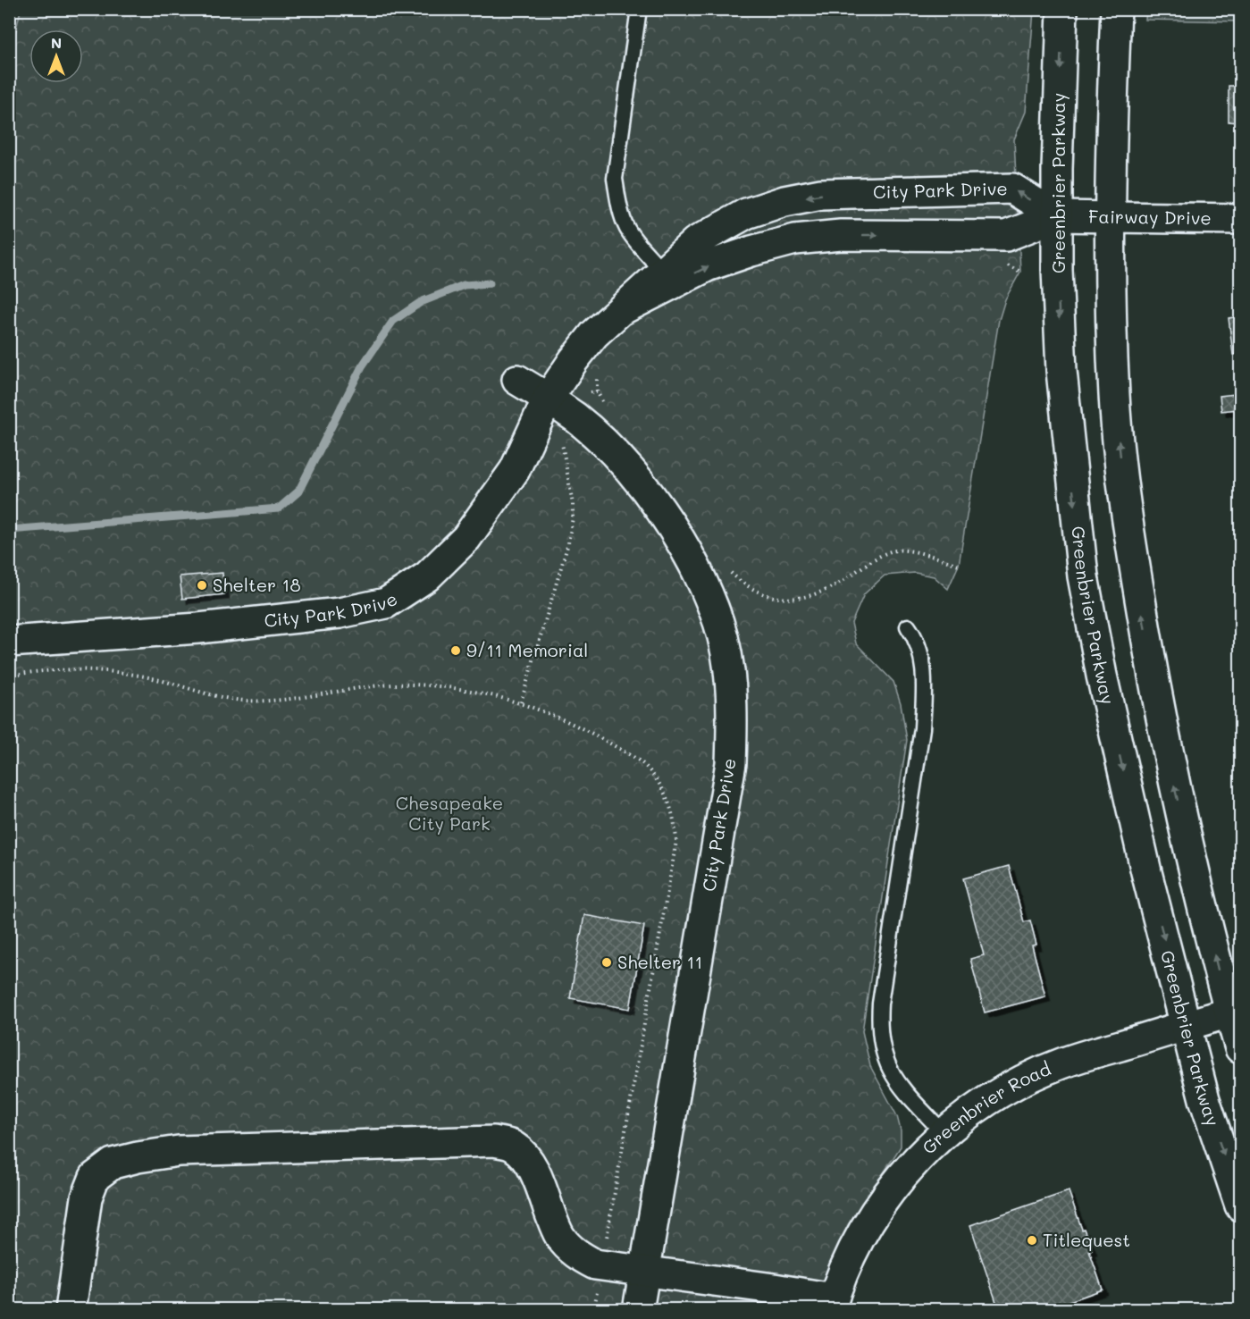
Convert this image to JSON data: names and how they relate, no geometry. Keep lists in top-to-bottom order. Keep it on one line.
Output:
{"streets":{"street":["Greenbrier Parkway","City Park Drive","Fairway Drive","Greenbrier Road"]},"crossings":[["Greenbrier Parkway","City Park Drive"],["Greenbrier Parkway","Fairway Drive"],["Greenbrier Parkway","Greenbrier Road"],["City Park Drive","Fairway Drive"]],"parks":["Chesapeake City Park"],"places":["Shelter 18","9/11 Memorial","Shelter 11","Titlequest"],"north":"top"}
